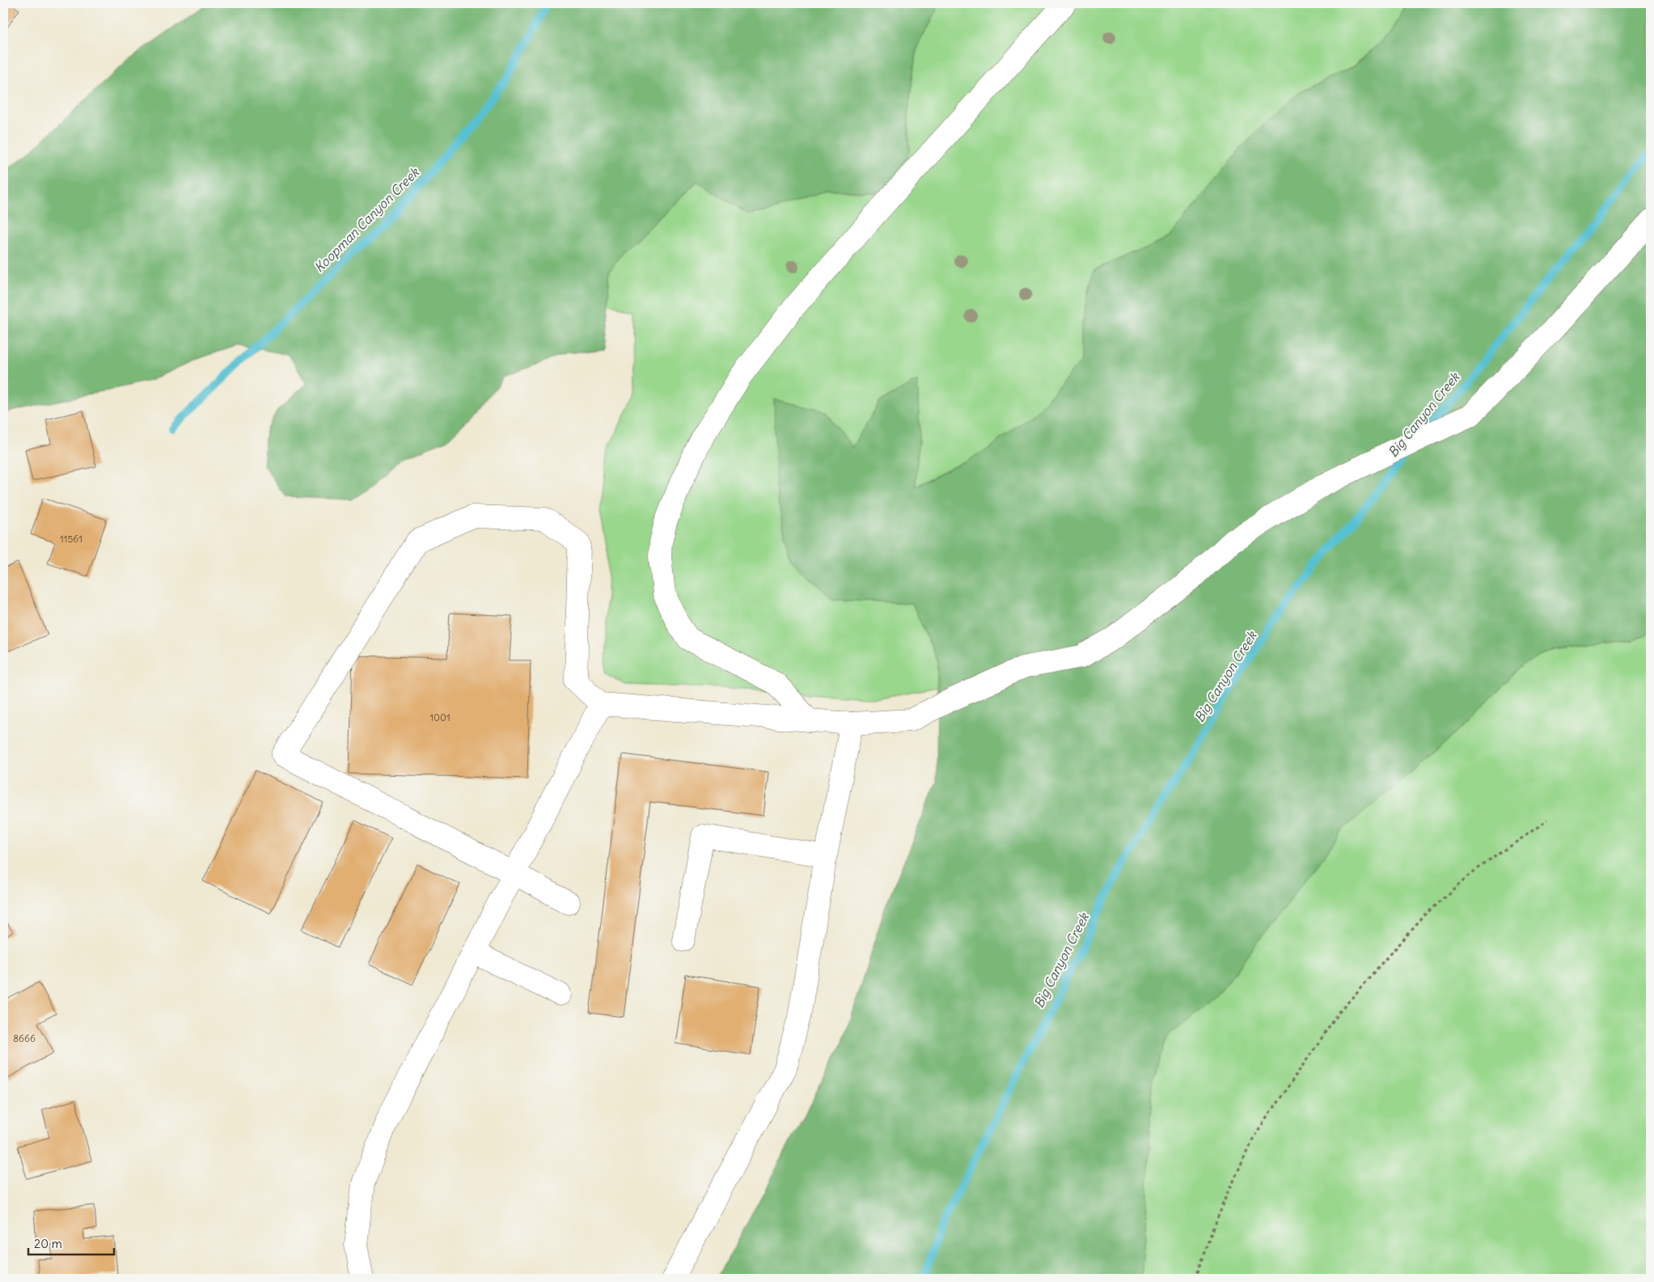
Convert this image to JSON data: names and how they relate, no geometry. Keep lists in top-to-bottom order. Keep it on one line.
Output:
{"water":["Koopman Canyon Creek","Big Canyon Creek"],"house_numbers":["11561","1001","8666"],"scale_bar":"20 m"}
